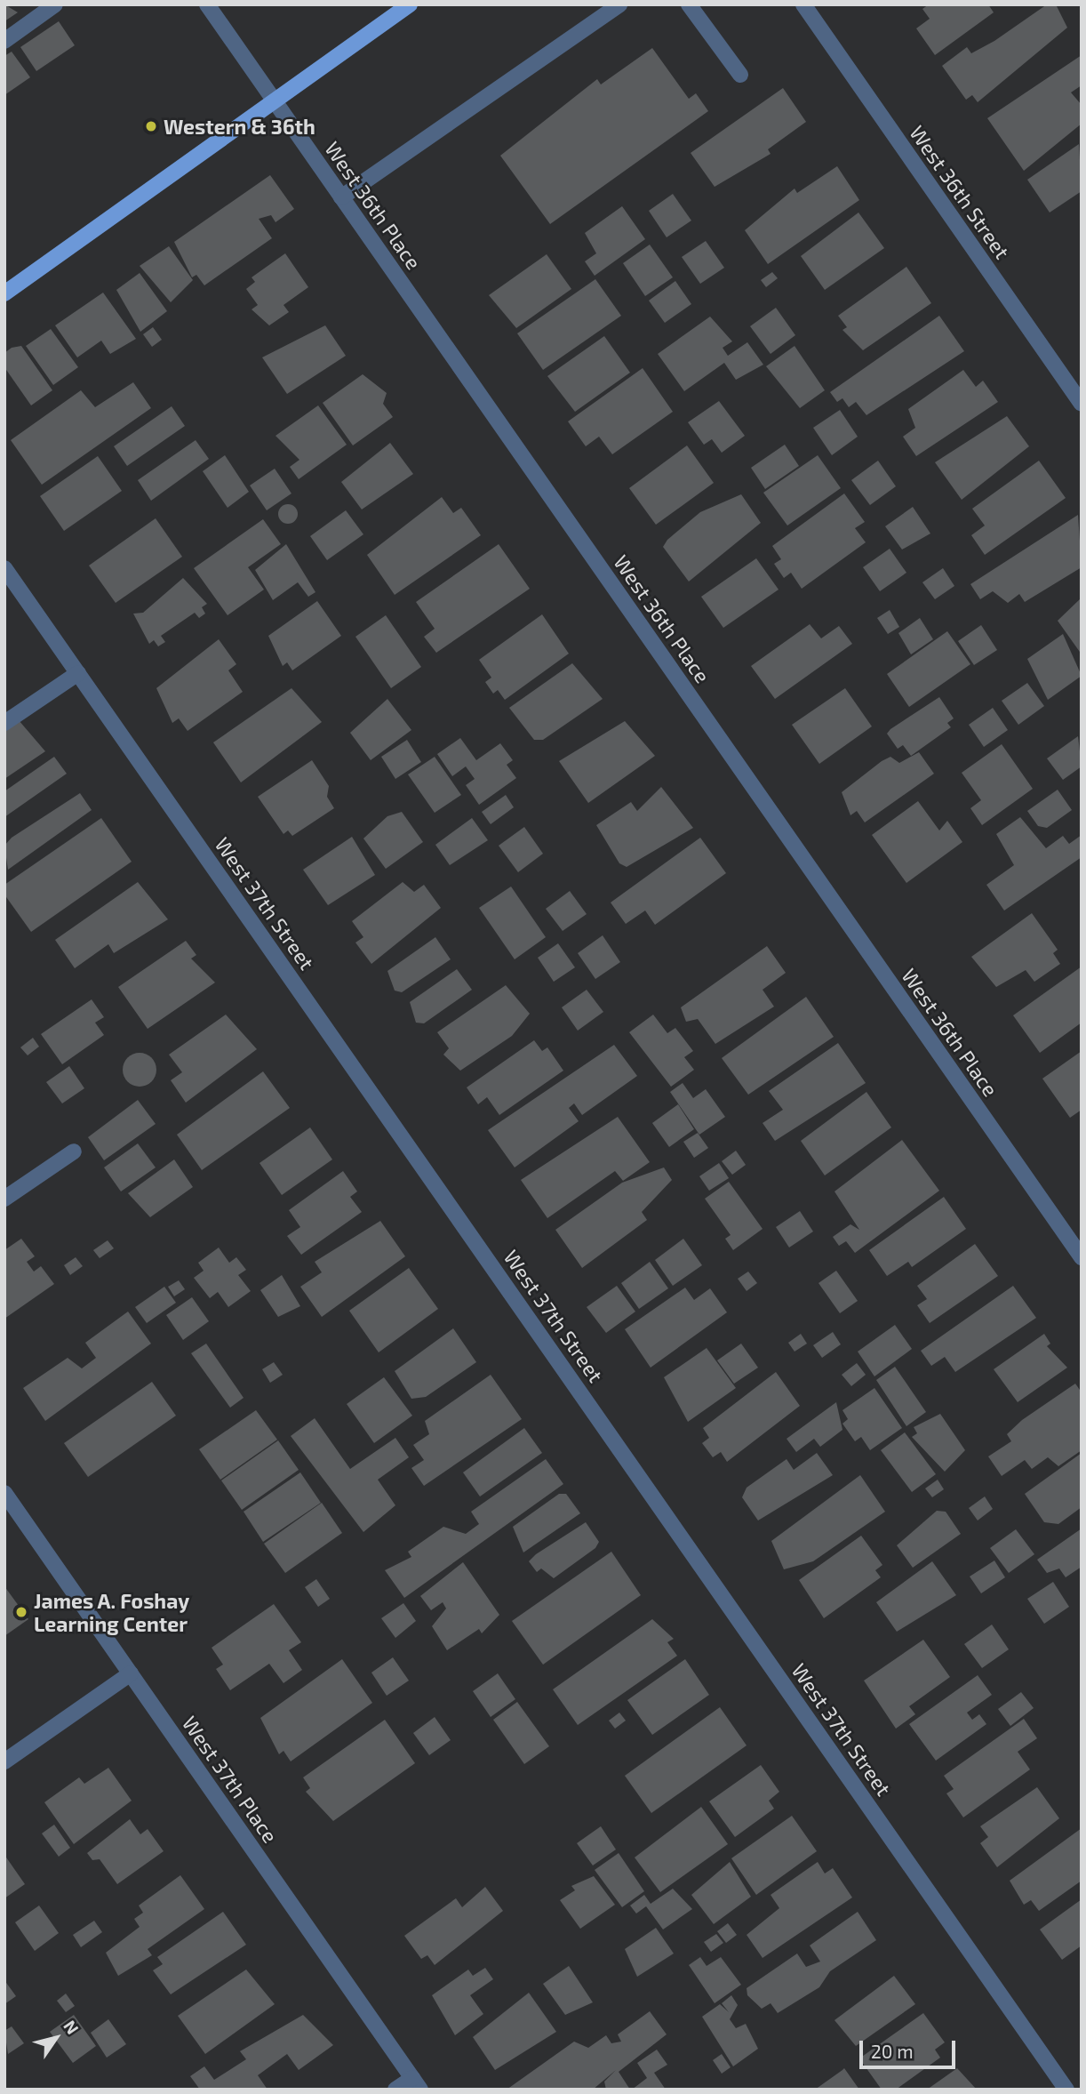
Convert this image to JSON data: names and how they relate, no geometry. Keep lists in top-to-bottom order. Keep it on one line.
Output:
{"streets":{"street":["West 36th Street","West 36th Place","West 37th Street","West 37th Place"]},"places":["Western & 36th","James A. Foshay Learning Center"],"scale_bar":"20 m","north":"top right"}
